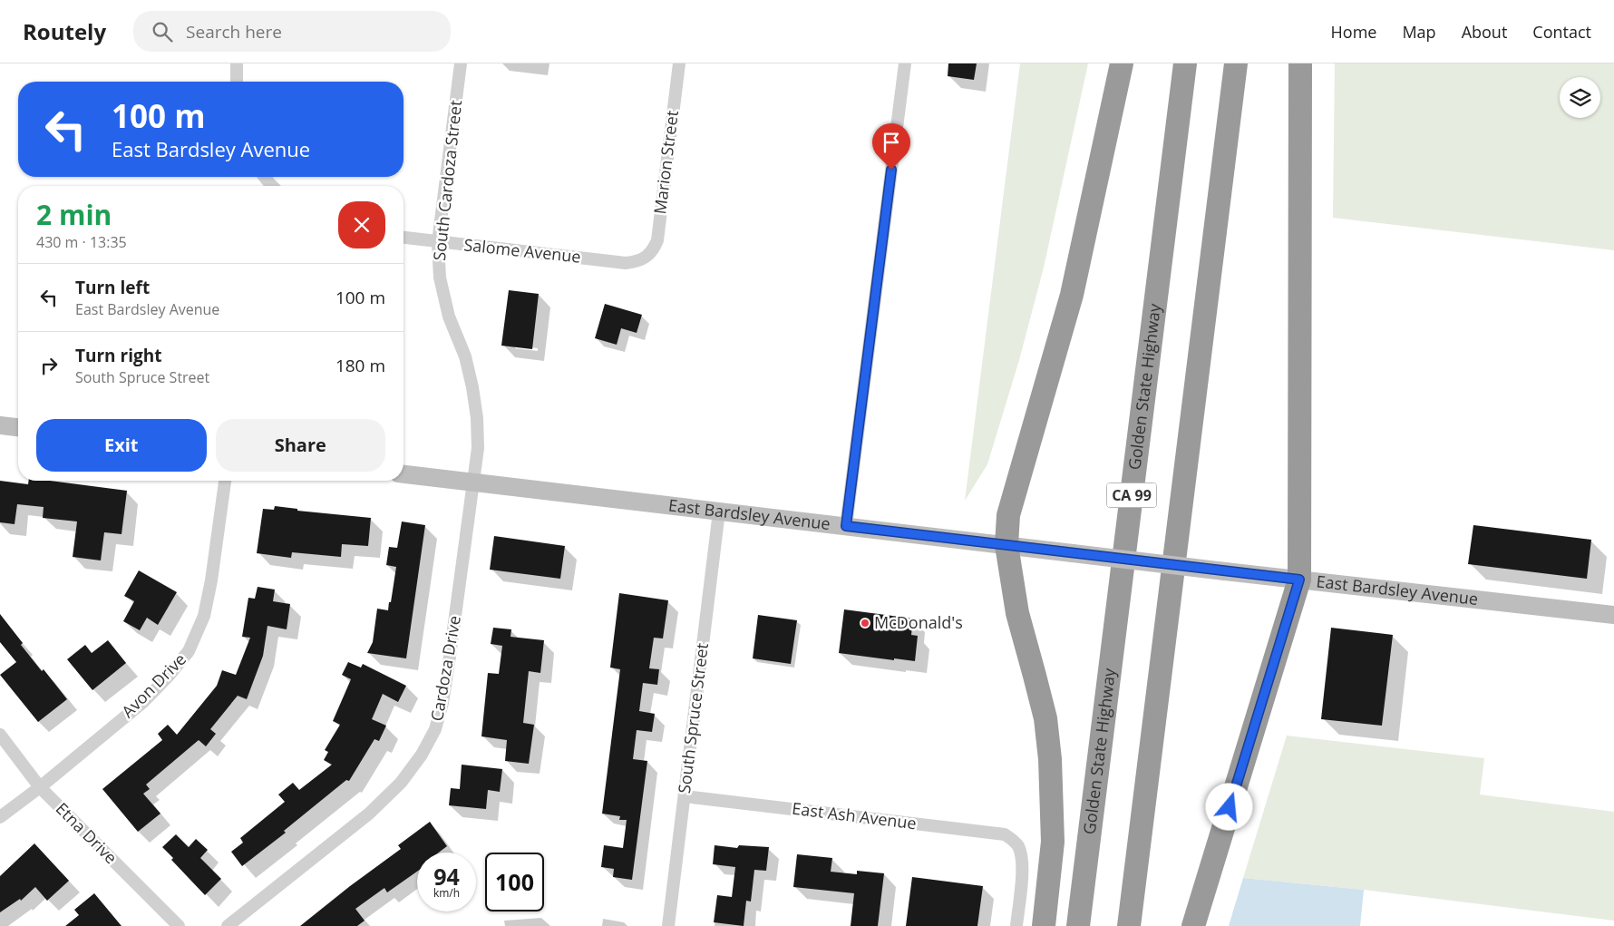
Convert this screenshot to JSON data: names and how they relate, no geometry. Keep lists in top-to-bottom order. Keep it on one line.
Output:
{"streets":{"highway":["Golden State Highway","CA 99"],"main road":["East Bardsley Avenue"],"street":["Marion Street","South Cardoza Street","Salome Avenue","Cardoza Drive","Avon Drive","South Spruce Street","East Ash Avenue","Etna Drive"]},"crossings":[["Marion Street","Salome Avenue"],["South Cardoza Street","Salome Avenue"],["South Cardoza Street","East Bardsley Avenue"],["South Cardoza Street","Cardoza Drive"],["East Bardsley Avenue","Cardoza Drive"],["East Bardsley Avenue","South Spruce Street"],["Avon Drive","Etna Drive"],["South Spruce Street","East Ash Avenue"]],"places":["McDonald's"],"page":{"header":"Routely","search":"Search here","nav":["Home","Map","About","Contact"],"turn":["100 m","East Bardsley Avenue"],"heading":["2 min","430 m · 13:35"],"list":[{"name":"Turn left","note":"East Bardsley Avenue","value":"100 m"},{"name":"Turn right","note":"South Spruce Street","value":"180 m"}],"buttons":["Exit","Share"],"speed":"94 km/h","limit":"100"}}
